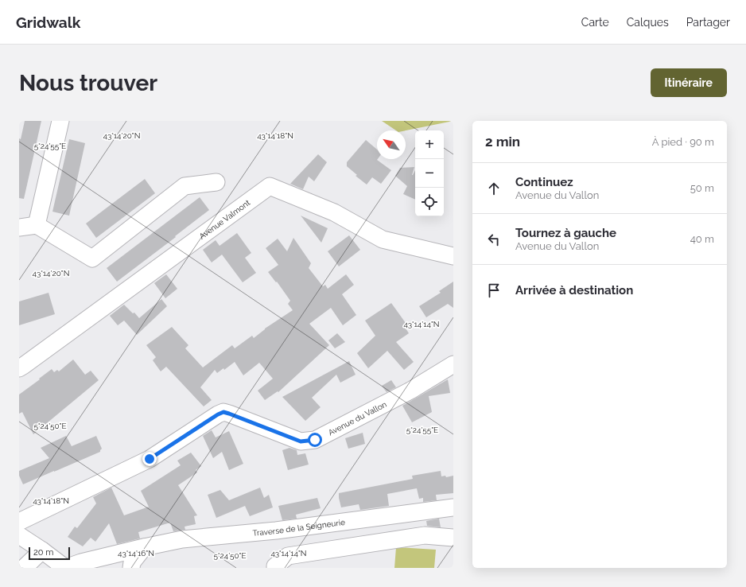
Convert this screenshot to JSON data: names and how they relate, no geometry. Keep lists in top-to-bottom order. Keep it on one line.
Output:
{"streets":{"street":["Avenue Valmont","Avenue du Vallon","Traverse de la Seigneurie"]},"scale_bar":"20 m","north":"top left","page":{"header":"Gridwalk","nav":["Carte","Calques","Partager"],"buttons":"Itinéraire","title":"Nous trouver","heading":["2 min","À pied · 90 m"],"map_buttons":["+","−"],"list":[["Continuez","Avenue du Vallon","50 m"],["Tournez à gauche","Avenue du Vallon","40 m"],"Arrivée à destination"],"scale":"20 m"},"coordinates":["43°14'20\"N","43°14'18\"N","5°24'55\"E","43°14'14\"N","5°24'50\"E","43°14'16\"N"]}
